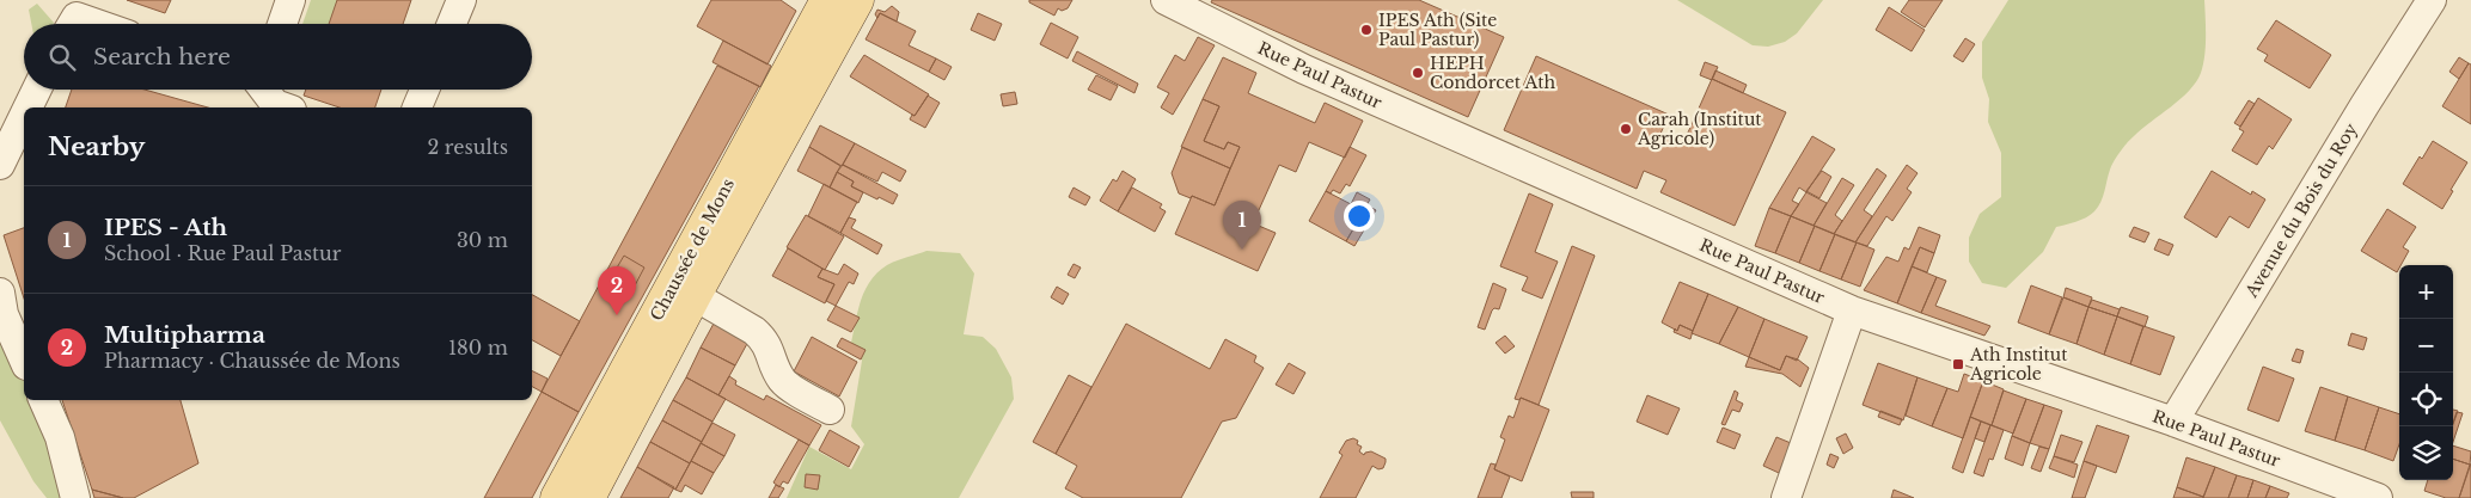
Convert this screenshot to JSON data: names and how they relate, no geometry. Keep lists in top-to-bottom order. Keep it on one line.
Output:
{"streets":{"main road":["Chaussée de Mons"],"street":["Rue Paul Pastur","Avenue du Bois du Roy"]},"crossings":[["Rue Paul Pastur","Avenue du Bois du Roy"]],"places":{"other":["IPES Ath (Site Paul Pastur)","HEPH Condorcet Ath","Carah (Institut Agricole)"],"transit":["Ath Institut Agricole"]},"page":{"search":"Search here","heading":["Nearby","2 results"],"list":[{"mark":"1","name":"IPES - Ath","note":"School · Rue Paul Pastur","value":"30 m"},{"mark":"2","name":"Multipharma","note":"Pharmacy · Chaussée de Mons","value":"180 m"}],"pins":["1","2"],"map_buttons":["+","−"]}}
